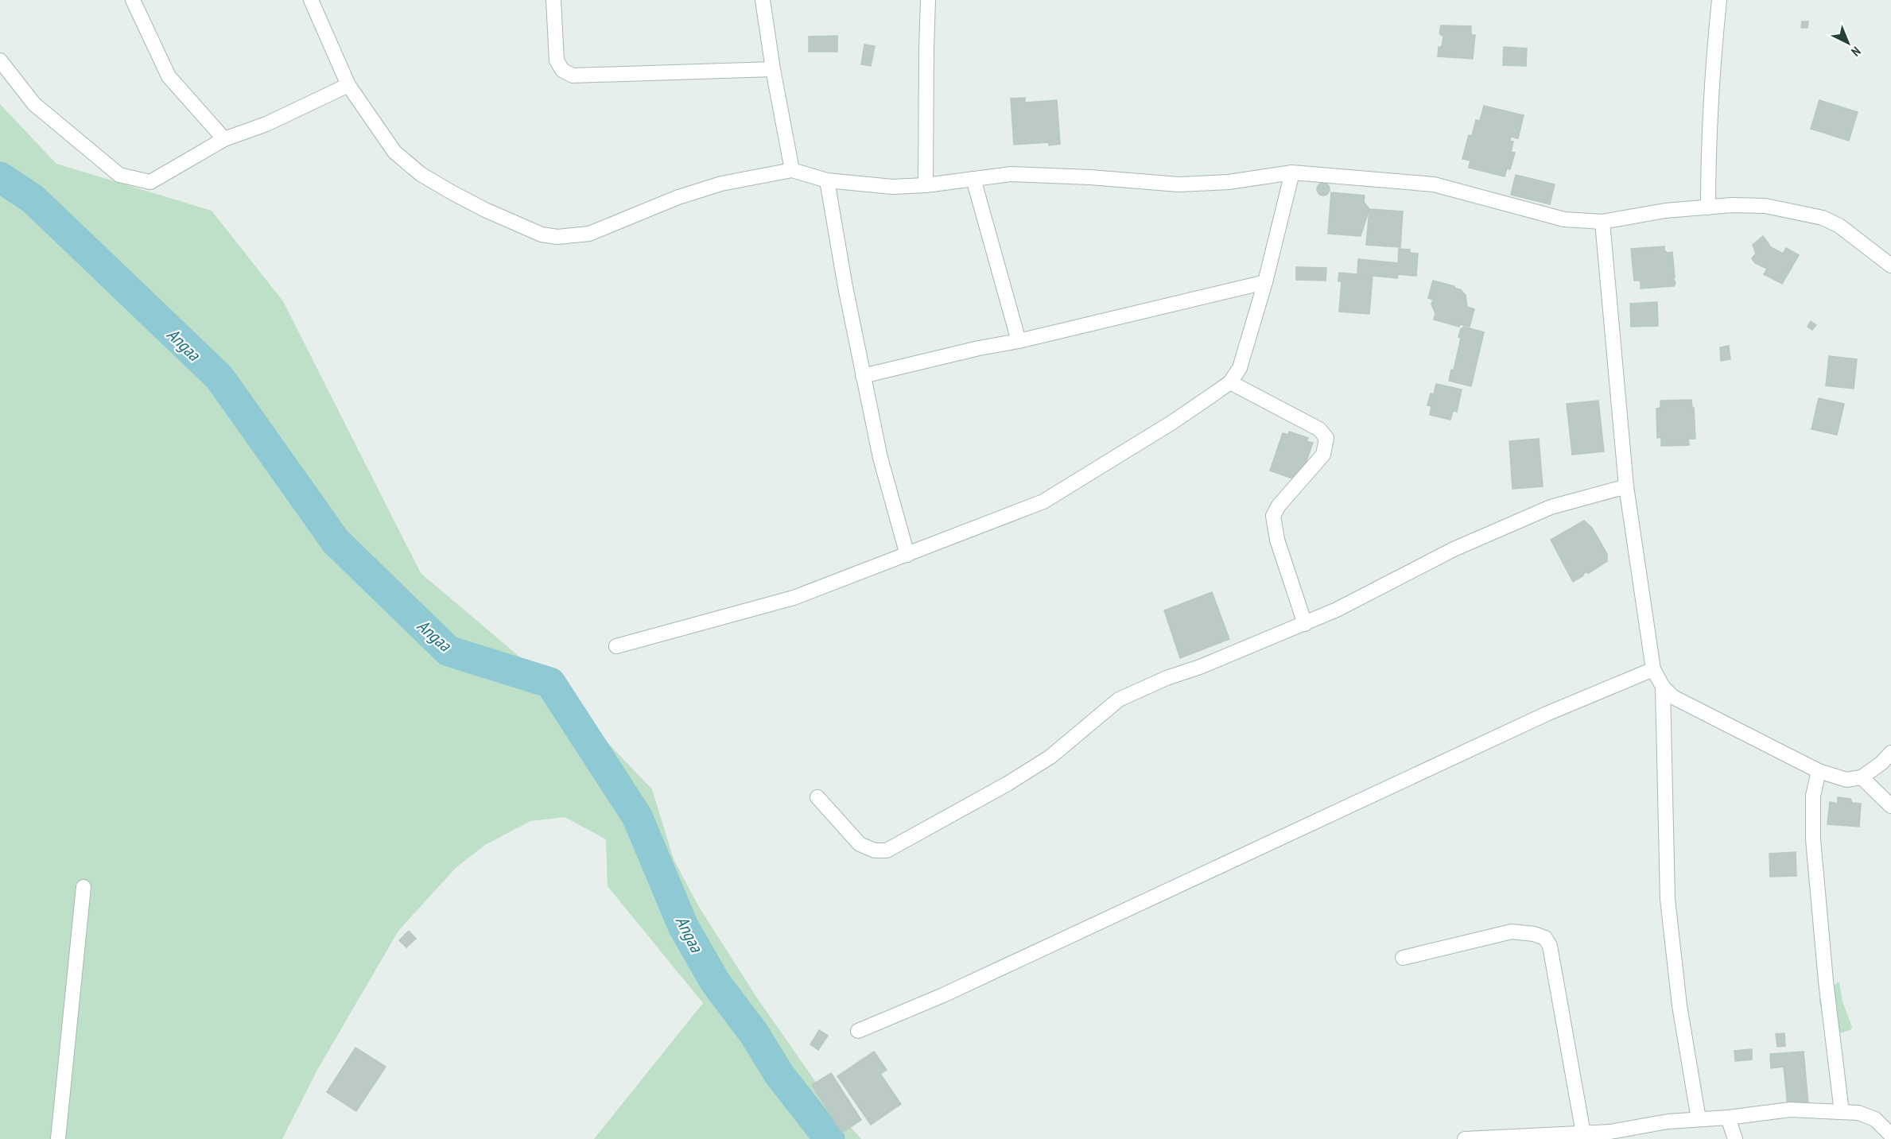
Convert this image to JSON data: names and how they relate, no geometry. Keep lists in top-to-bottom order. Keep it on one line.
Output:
{"water":["Angaa"],"north":"bottom right"}
